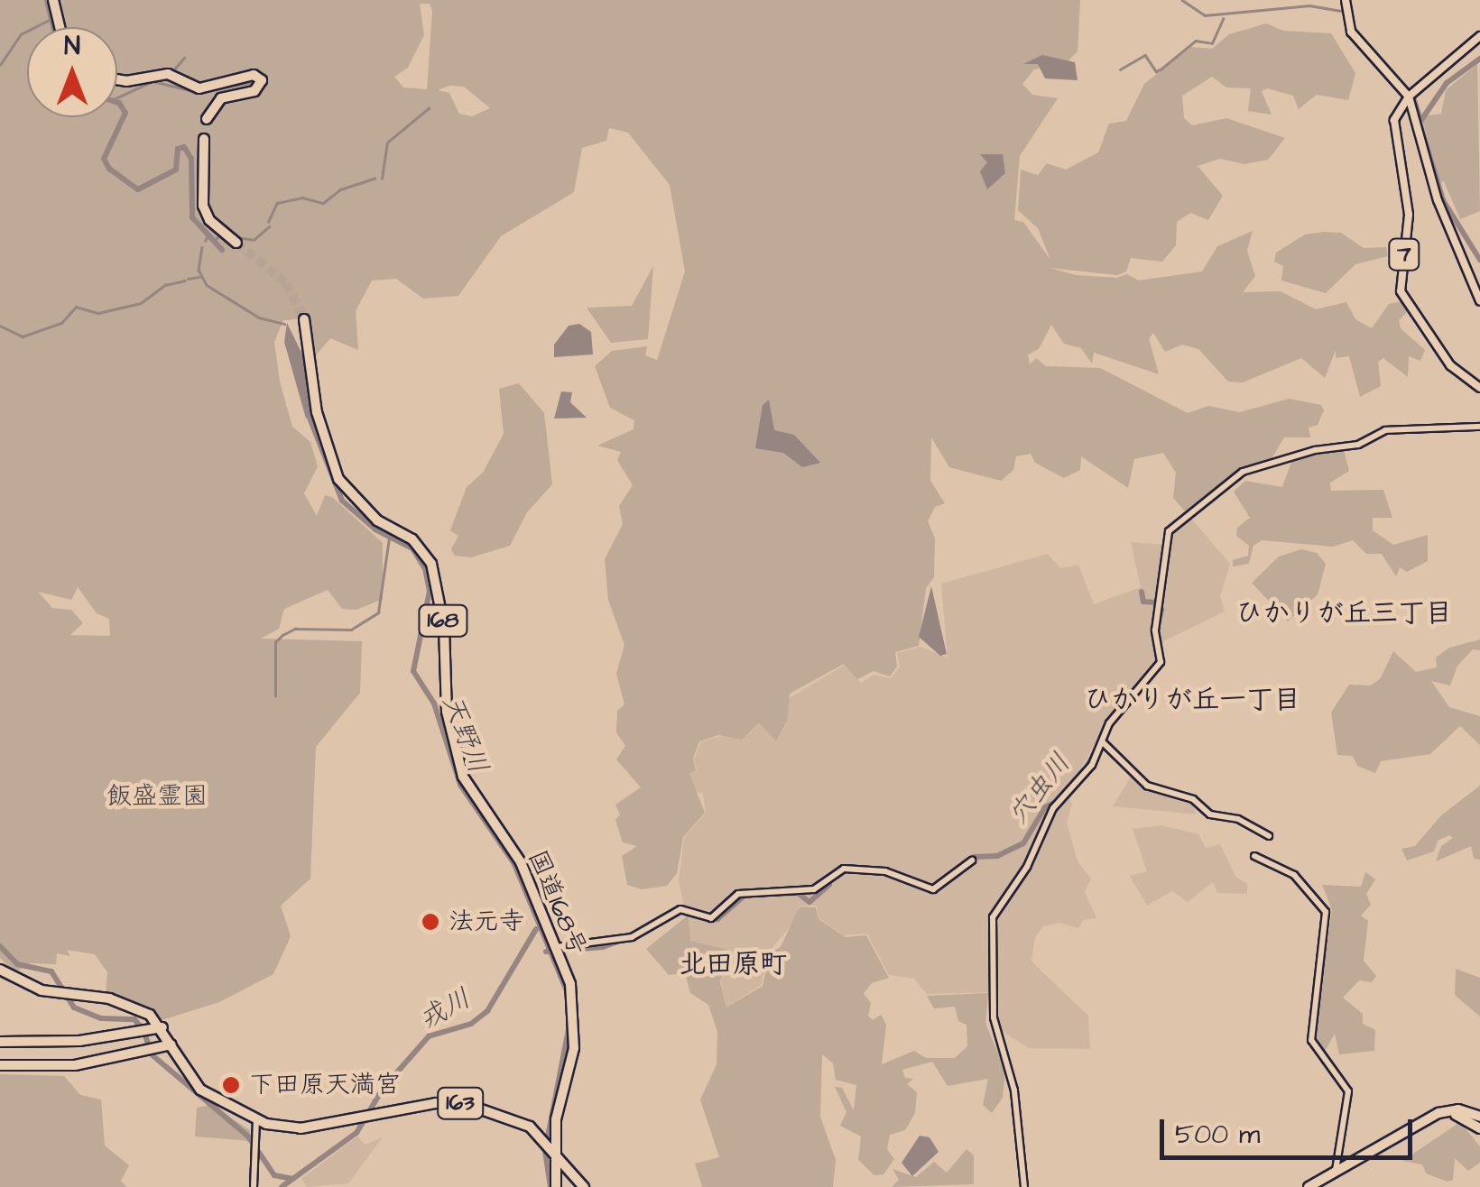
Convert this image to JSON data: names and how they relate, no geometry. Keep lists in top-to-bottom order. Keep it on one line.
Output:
{"streets":{"highway":["168","国道168号","163"],"main road":["7"]},"crossings":[["国道168号","163"]],"districts":["ひかりが丘三丁目","ひかりが丘一丁目","北田原町"],"water":["天野川","穴虫川","戎川"],"parks":["飯盛霊園"],"places":["法元寺","下田原天満宮"],"scale_bar":"500 m","north":"top"}
